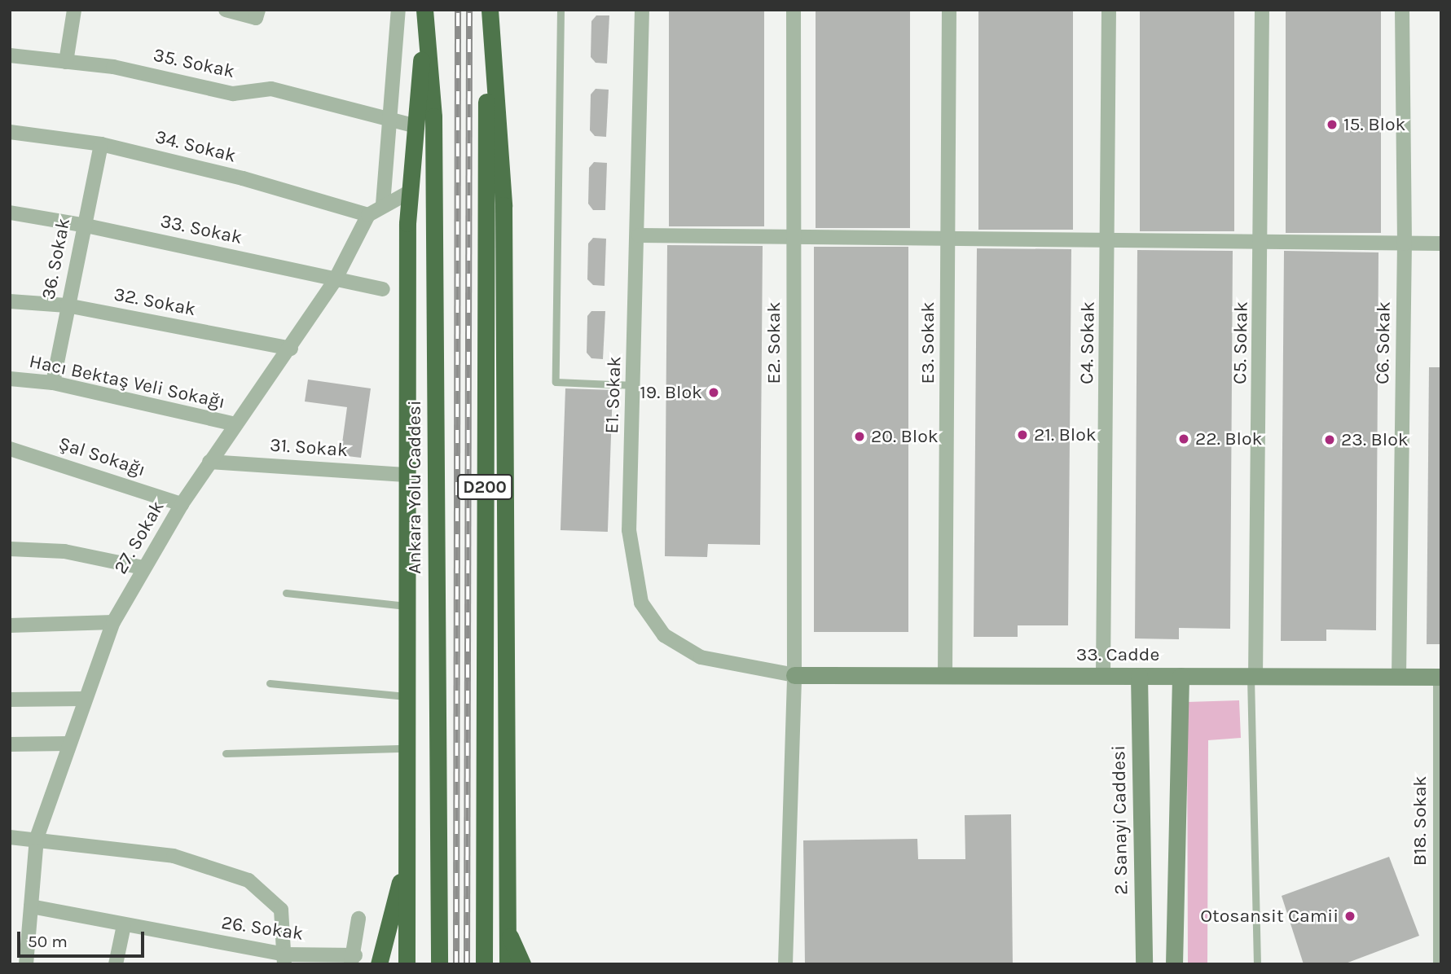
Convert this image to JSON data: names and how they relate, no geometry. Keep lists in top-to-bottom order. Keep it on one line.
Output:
{"streets":{"highway":["Ankara Yolu Caddesi","D200"],"main road":["33. Cadde","2. Sanayi Caddesi"],"street":["35. Sokak","34. Sokak","33. Sokak","36. Sokak","32. Sokak","E2. Sokak","E3. Sokak","C4. Sokak","C5. Sokak","C6. Sokak","Hacı Bektaş Veli Sokağı","E1. Sokak","31. Sokak","Şal Sokağı","27. Sokak","B18. Sokak","26. Sokak"]},"crossings":[["34. Sokak","36. Sokak"],["34. Sokak","27. Sokak"],["33. Sokak","36. Sokak"],["33. Sokak","27. Sokak"],["36. Sokak","32. Sokak"],["36. Sokak","Hacı Bektaş Veli Sokağı"],["32. Sokak","27. Sokak"],["E2. Sokak","E1. Sokak"],["E2. Sokak","33. Cadde"],["E3. Sokak","33. Cadde"],["C4. Sokak","33. Cadde"],["C5. Sokak","33. Cadde"],["C6. Sokak","33. Cadde"],["Hacı Bektaş Veli Sokağı","27. Sokak"],["E1. Sokak","33. Cadde"],["31. Sokak","27. Sokak"],["Şal Sokağı","27. Sokak"],["27. Sokak","26. Sokak"],["33. Cadde","2. Sanayi Caddesi"],["33. Cadde","B18. Sokak"]],"places":["15. Blok","19. Blok","21. Blok","20. Blok","22. Blok","23. Blok","Otosansit Camii"],"scale_bar":"50 m"}
